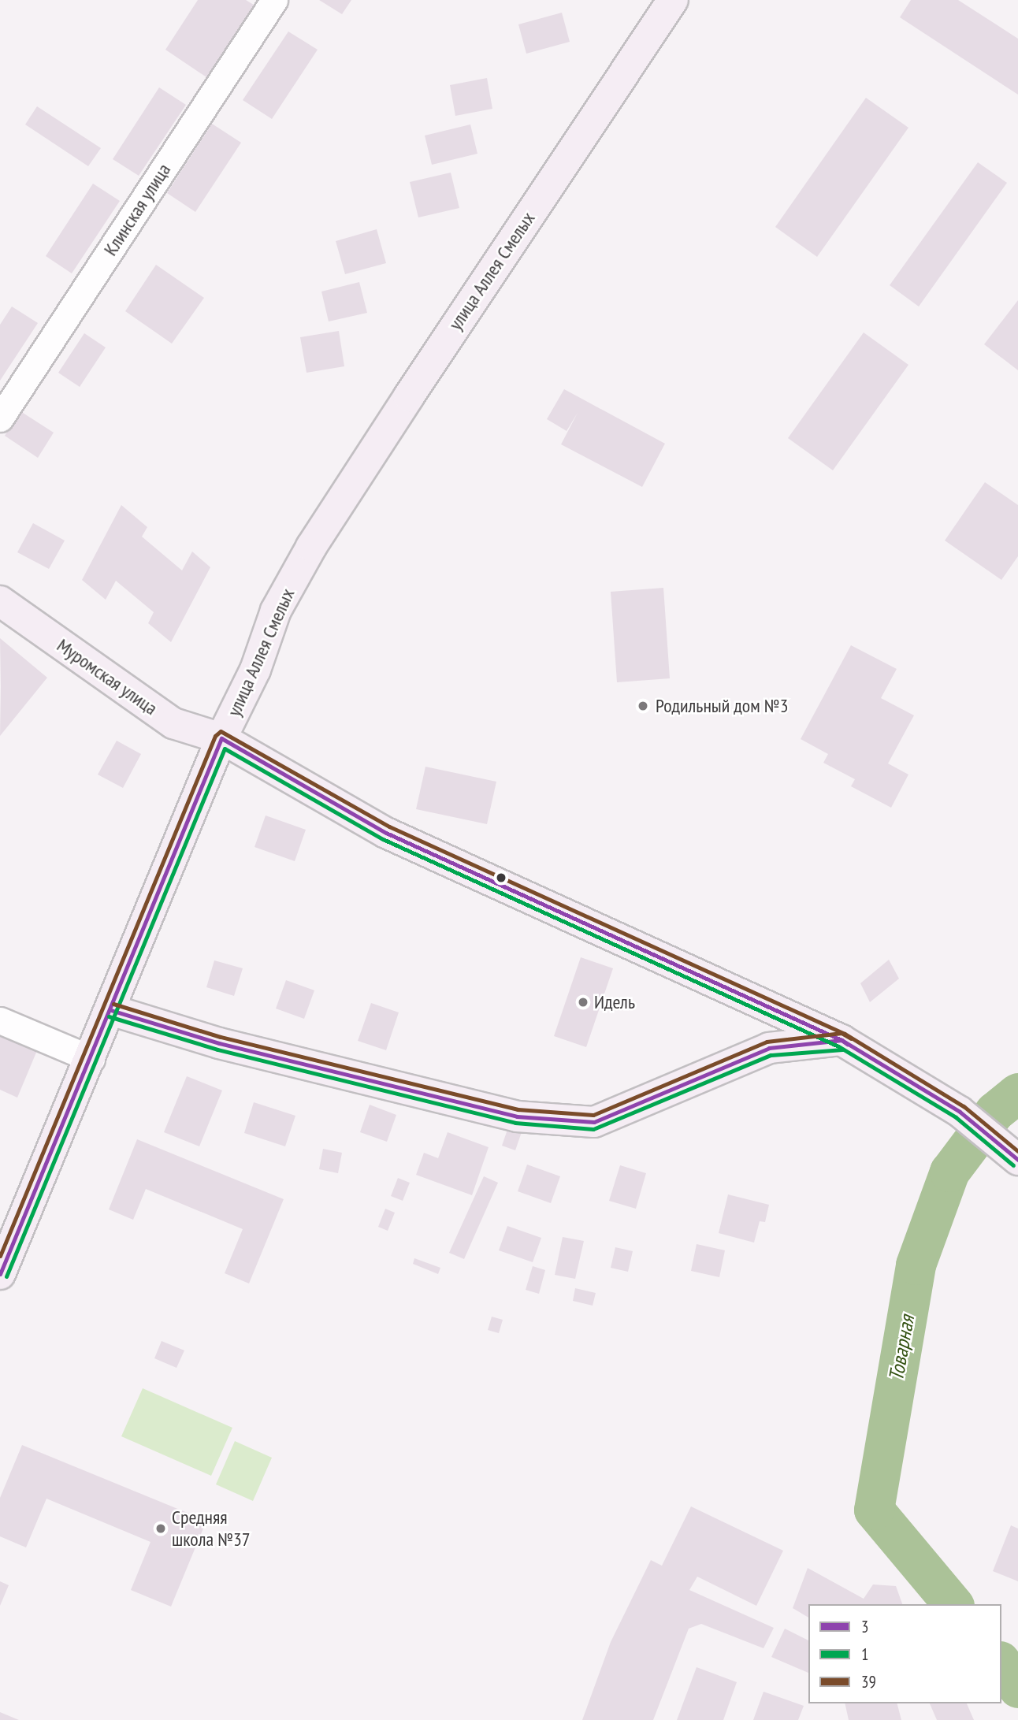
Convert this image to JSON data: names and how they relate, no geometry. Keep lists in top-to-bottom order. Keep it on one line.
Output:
{"streets":{"main road":["улица Аллея Смелых","Муромская улица"],"street":["Клинская улица"]},"crossings":[["улица Аллея Смелых","Муромская улица"]],"water":["Товарная"],"places":["Родильный дом №3","Идель","Средняя школа №37"],"lines":["transit line 39","transit line 3","transit line 1"],"legend":["3","1","39"]}
